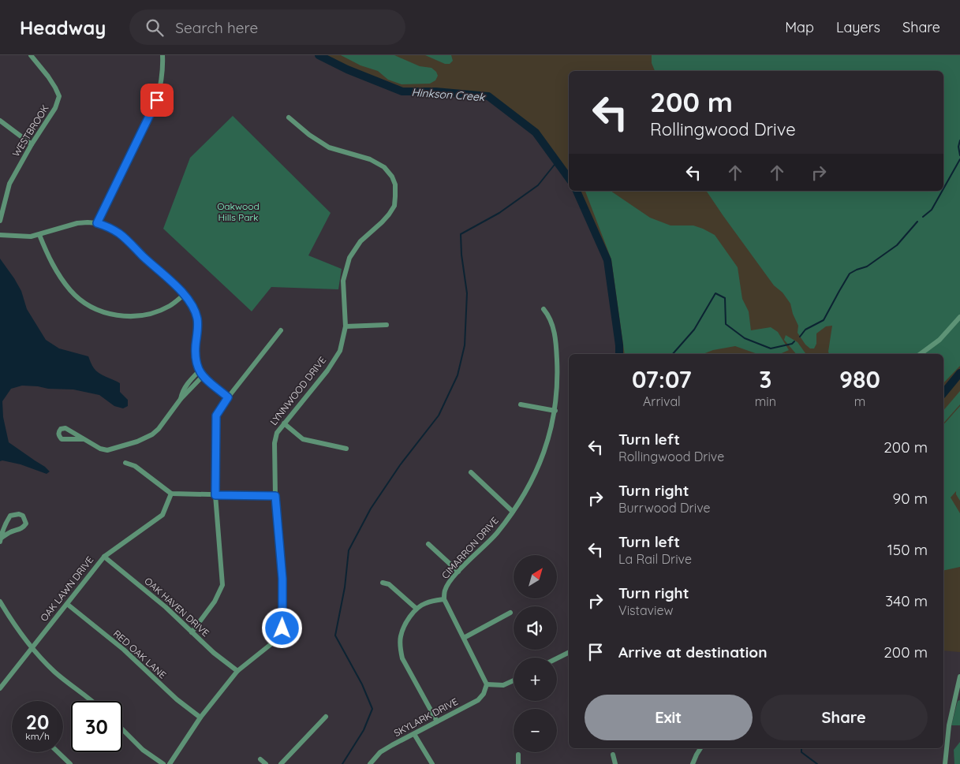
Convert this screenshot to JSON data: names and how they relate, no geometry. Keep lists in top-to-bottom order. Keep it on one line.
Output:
{"streets":{"street":["WESTBROOK","LYNNWOOD DRIVE","CIMARRON DRIVE","OAK LAWN DRIVE","OAK HAVEN DRIVE","RED OAK LANE","SKYLARK DRIVE"]},"crossings":[["LYNNWOOD DRIVE","OAK HAVEN DRIVE"],["LYNNWOOD DRIVE","RED OAK LANE"],["OAK LAWN DRIVE","OAK HAVEN DRIVE"],["OAK LAWN DRIVE","RED OAK LANE"]],"water":["Hinkson Creek"],"parks":["Oakwood Hills Park"],"north":"top right","page":{"header":"Headway","search":"Search here","nav":["Map","Layers","Share"],"turn":["200 m","Rollingwood Drive"],"eta":["07:07","Arrival","3","min","980","m"],"list":[{"name":"Turn left","note":"Rollingwood Drive","value":"200 m"},{"name":"Turn right","note":"Burrwood Drive","value":"90 m"},{"name":"Turn left","note":"La Rail Drive","value":"150 m"},{"name":"Turn right","note":"Vistaview","value":"340 m"},{"name":"Arrive at destination","value":"200 m"}],"map_buttons":["+","−"],"buttons":["Exit","Share"],"speed":"20 km/h","limit":"30"}}
